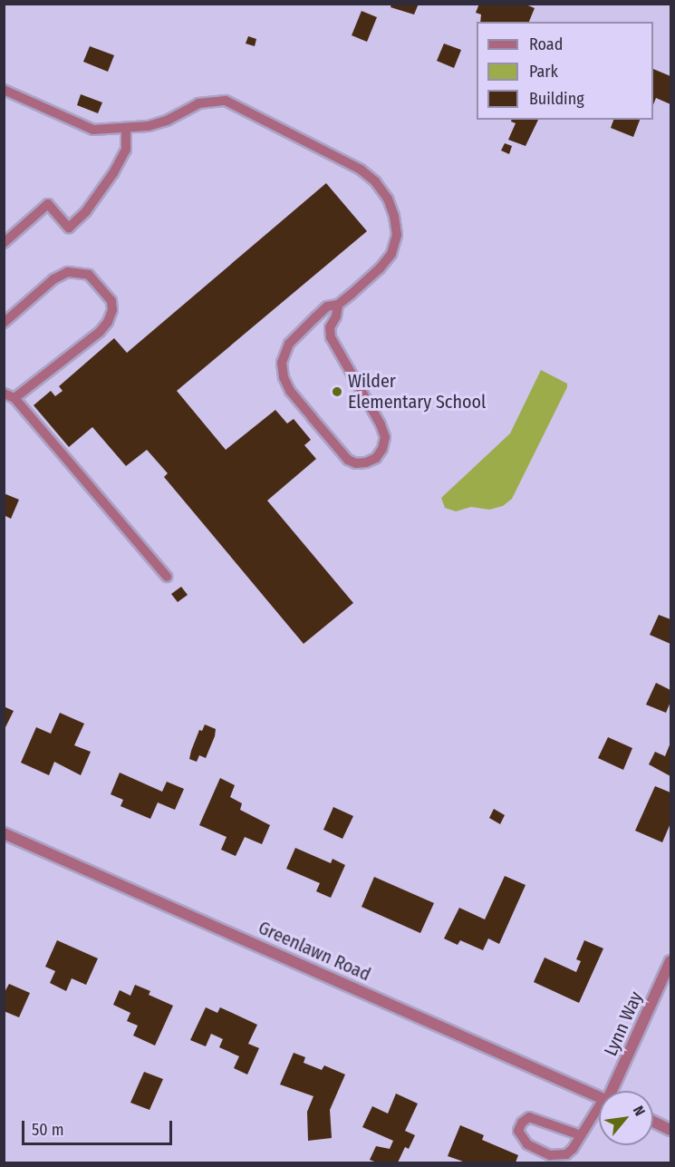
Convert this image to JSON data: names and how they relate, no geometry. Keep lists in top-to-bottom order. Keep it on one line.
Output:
{"streets":{"street":["Greenlawn Road","Lynn Way"]},"places":["Wilder Elementary School"],"legend":["Road","Park","Building"],"scale_bar":"50 m","north":"top right"}
